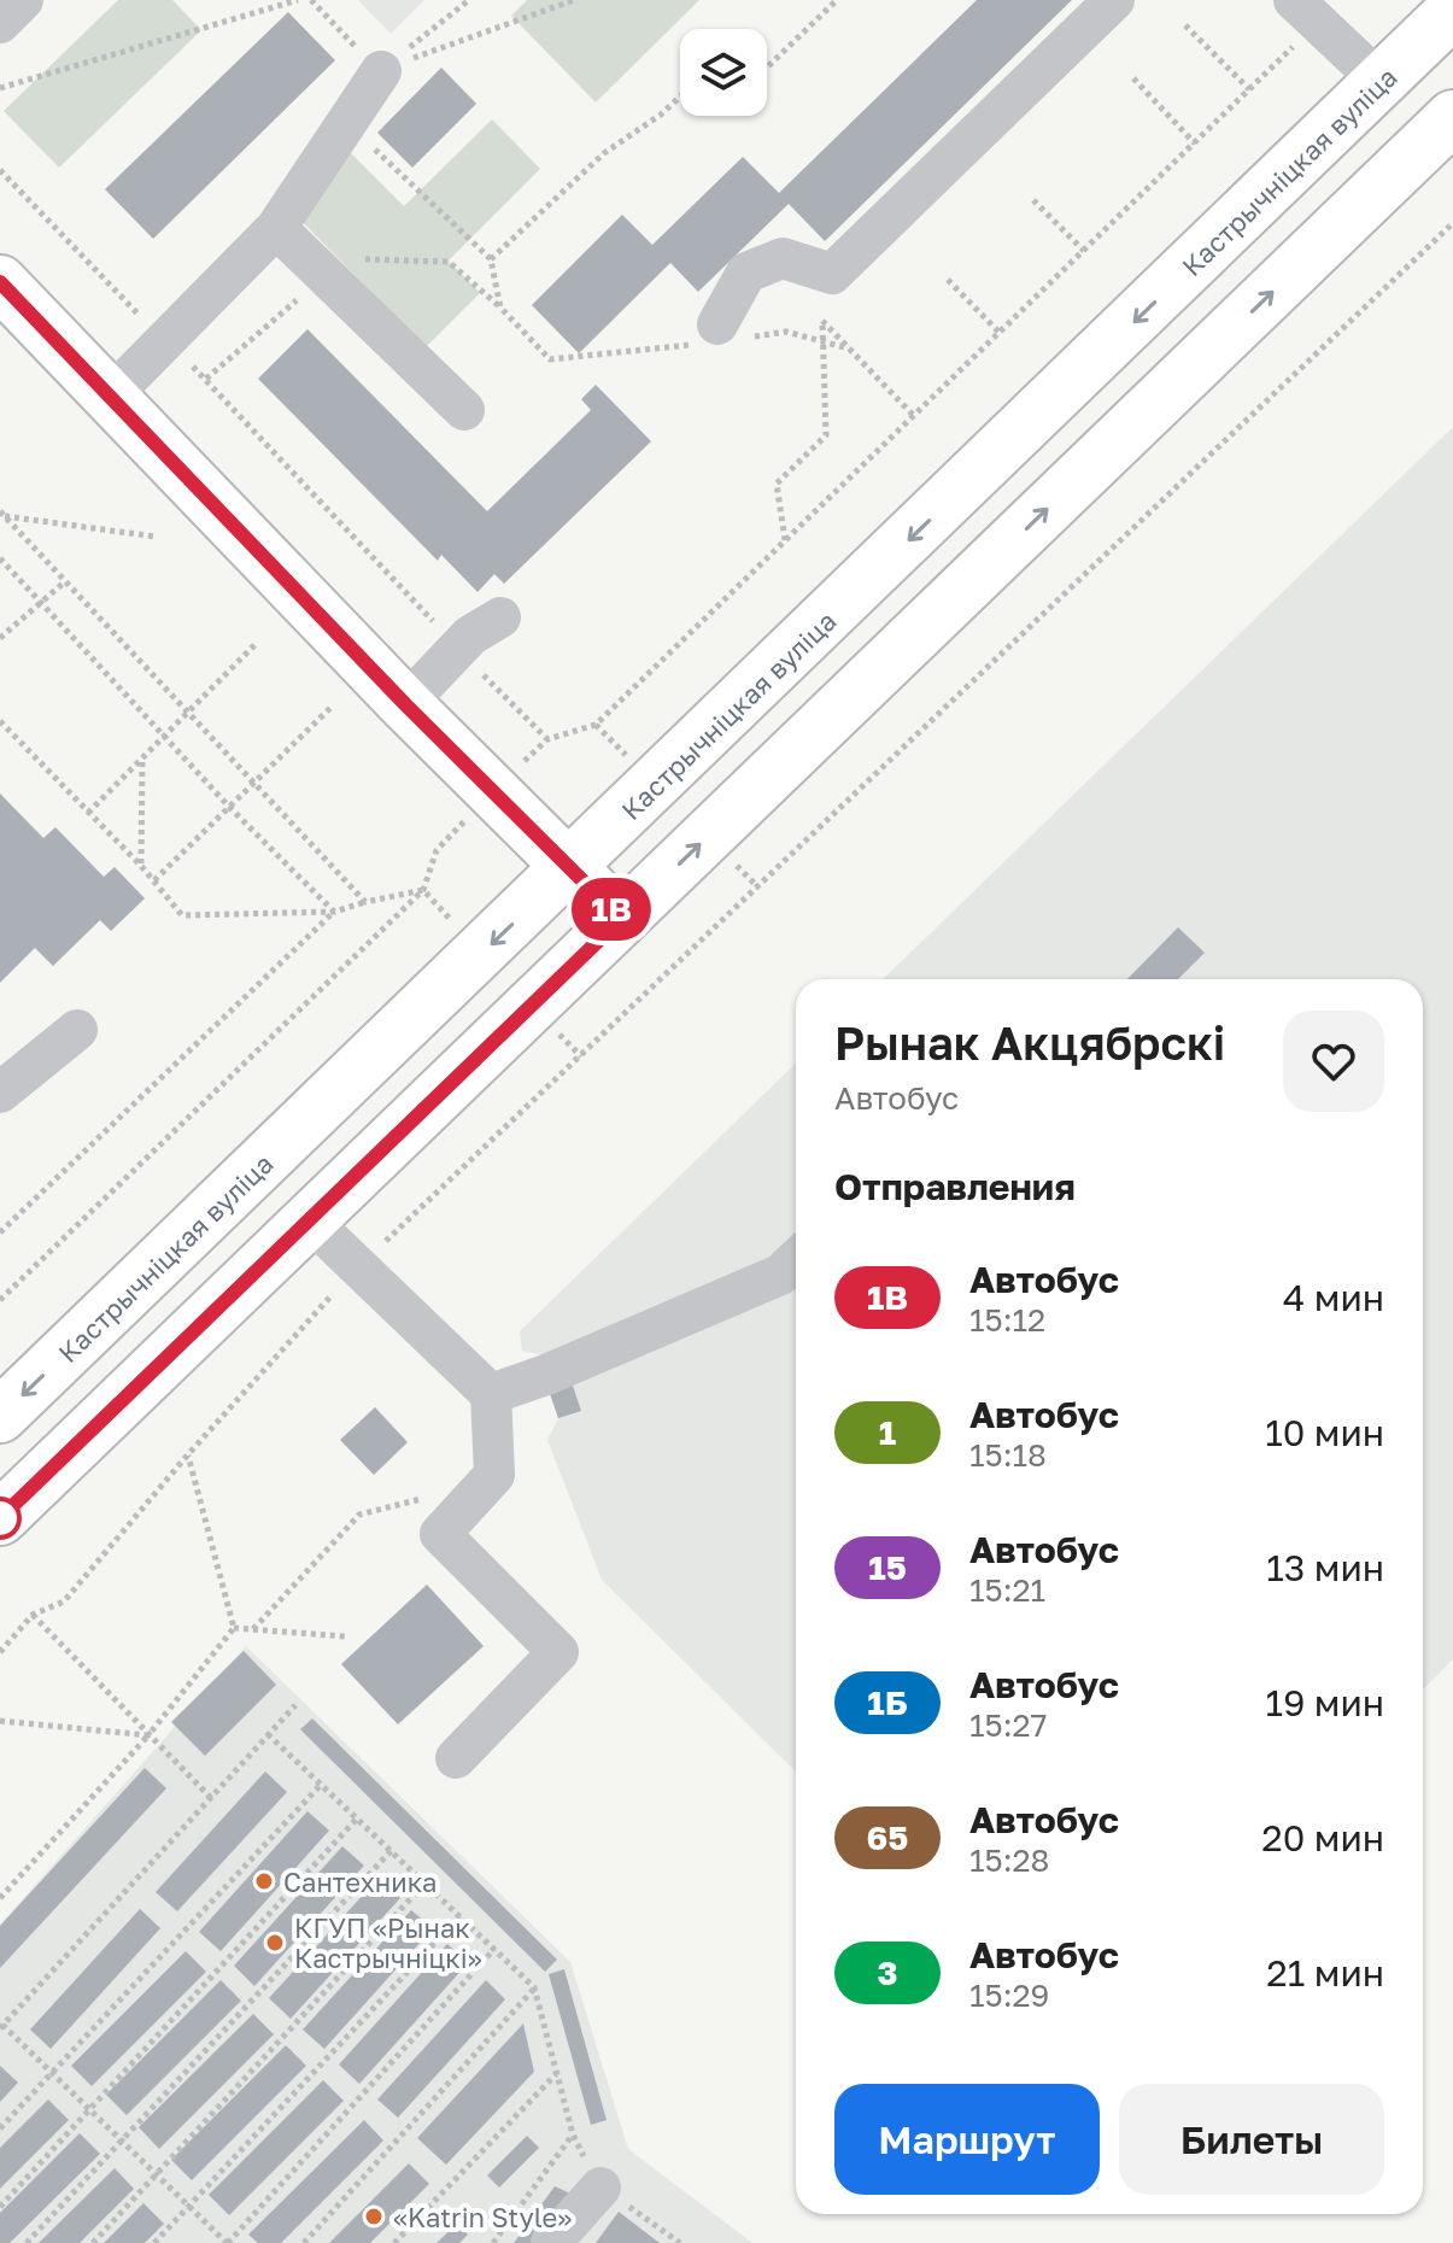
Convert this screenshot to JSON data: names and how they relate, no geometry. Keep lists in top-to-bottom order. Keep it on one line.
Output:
{"streets":{"main road":["Кастрычніцкая вуліца"]},"places":["Сантехника","КГУП «Рынак Кастрычніцкі»","«Katrin Style»"],"lines":["bus line 1В"],"page":{"on_map":"1В","heading":[["Рынак Акцябрскі","Автобус"],"Отправления"],"list":[{"mark":"1В","name":"Автобус","note":"15:12","value":"4 мин"},{"mark":"1","name":"Автобус","note":"15:18","value":"10 мин"},{"mark":"15","name":"Автобус","note":"15:21","value":"13 мин"},{"mark":"1Б","name":"Автобус","note":"15:27","value":"19 мин"},{"mark":"65","name":"Автобус","note":"15:28","value":"20 мин"},{"mark":"3","name":"Автобус","note":"15:29","value":"21 мин"}],"buttons":["Маршрут","Билеты"]}}
